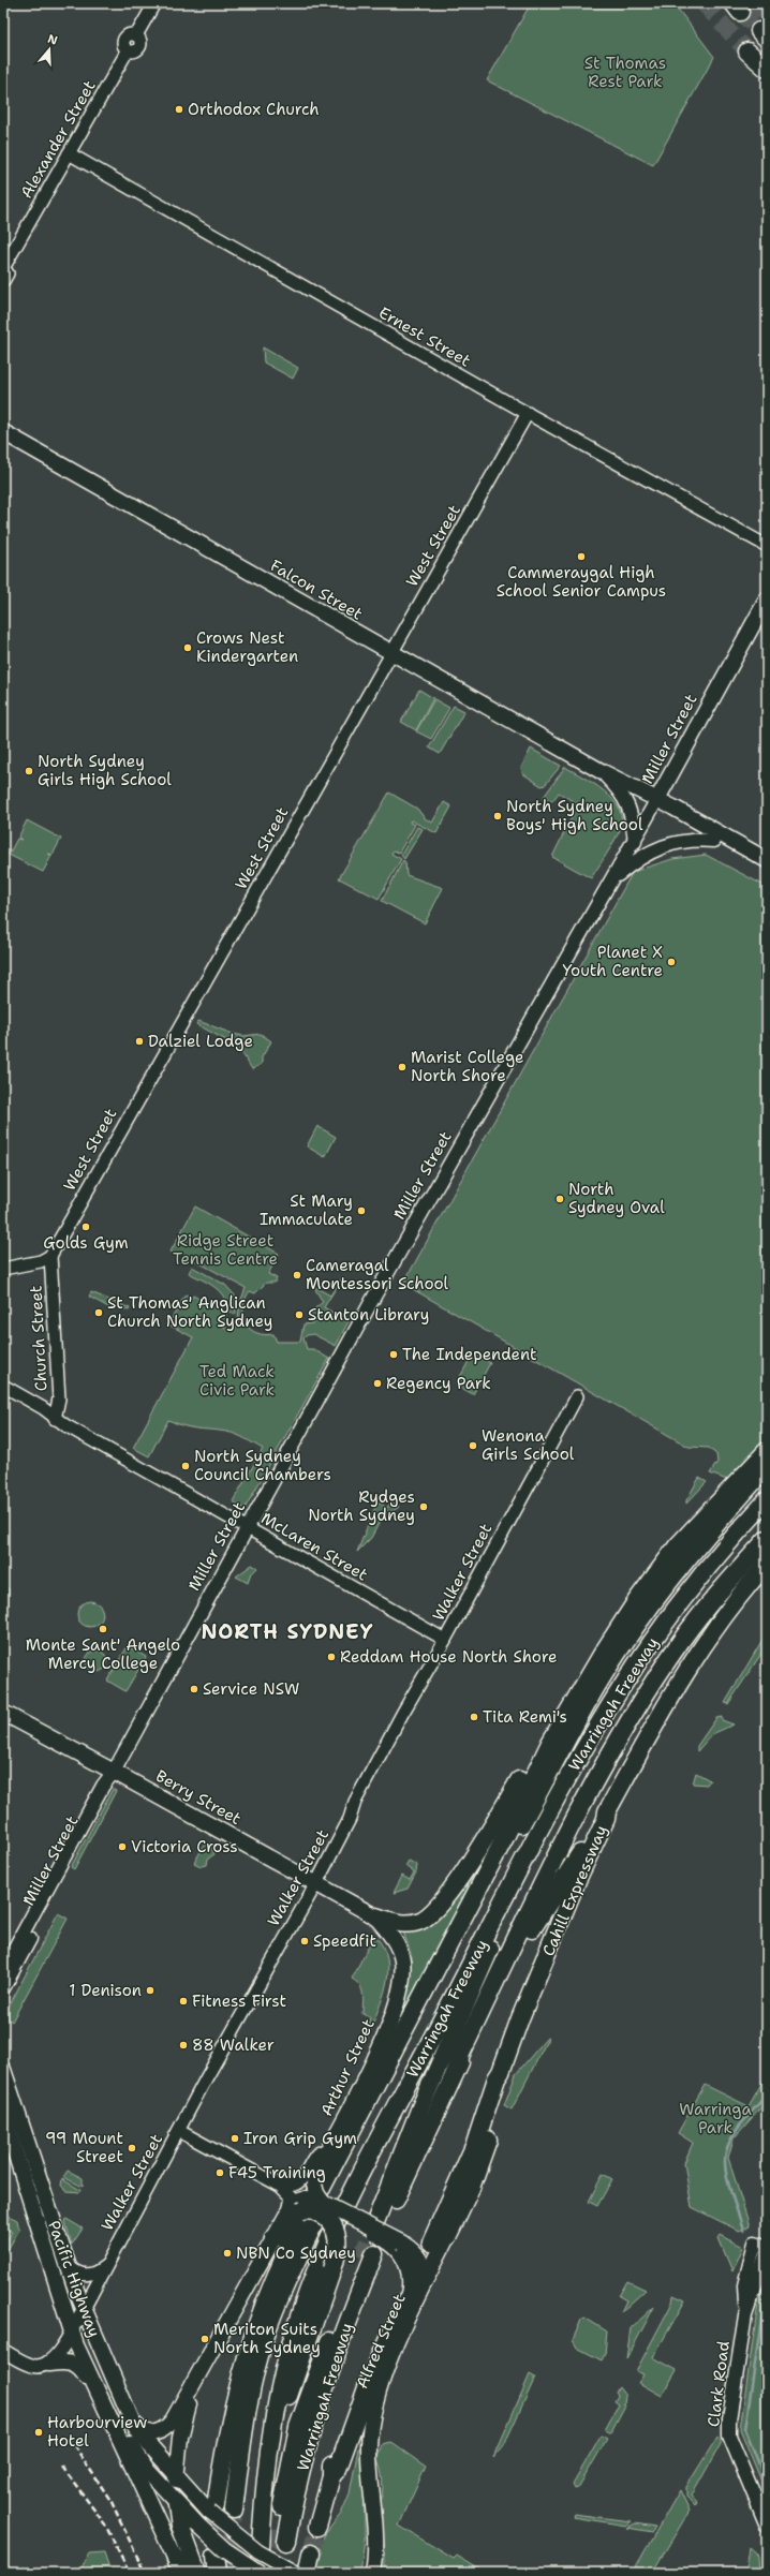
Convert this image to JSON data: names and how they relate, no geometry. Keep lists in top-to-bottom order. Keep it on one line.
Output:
{"streets":{"highway":["Warringah Freeway","Cahill Expressway"],"main road":["Falcon Street","Miller Street","Walker Street","Berry Street","Arthur Street","Pacific Highway","Alfred Street","Clark Road"],"street":["Alexander Street","Ernest Street","West Street","Church Street","McLaren Street"]},"crossings":[["Alexander Street","Ernest Street"],["Ernest Street","West Street"],["West Street","Falcon Street"],["West Street","Church Street"],["Falcon Street","Miller Street"],["Miller Street","McLaren Street"],["Miller Street","Berry Street"],["Church Street","McLaren Street"],["McLaren Street","Walker Street"],["Walker Street","Berry Street"],["Walker Street","Pacific Highway"],["Warringah Freeway","Arthur Street"],["Warringah Freeway","Pacific Highway"],["Berry Street","Arthur Street"]],"districts":["NORTH SYDNEY"],"parks":["St Thomas Rest Park","Ridge Street Tennis Centre","Ted Mack Civic Park","Warringa Park"],"places":["Orthodox Church","Cammeraygal High School Senior Campus","Crows Nest Kindergarten","North Sydney Girls High School","North Sydney Boys' High School","Planet X Youth Centre","Dalziel Lodge","Marist College North Shore","North Sydney Oval","St Mary Immaculate","Golds Gym","Cameragal Montessori School","St Thomas' Anglican Church North Sydney","Stanton Library","The Independent","Regency Park","Wenona Girls School","North Sydney Council Chambers","Rydges North Sydney","Monte Sant' Angelo Mercy College","Reddam House North Shore","Service NSW","Tita Remi's","Victoria Cross","Speedfit","1 Denison","Fitness First","88 Walker","Iron Grip Gym","99 Mount Street","F45 Training","NBN Co Sydney","Meriton Suits North Sydney","Harbourview Hotel"],"north":"top"}
